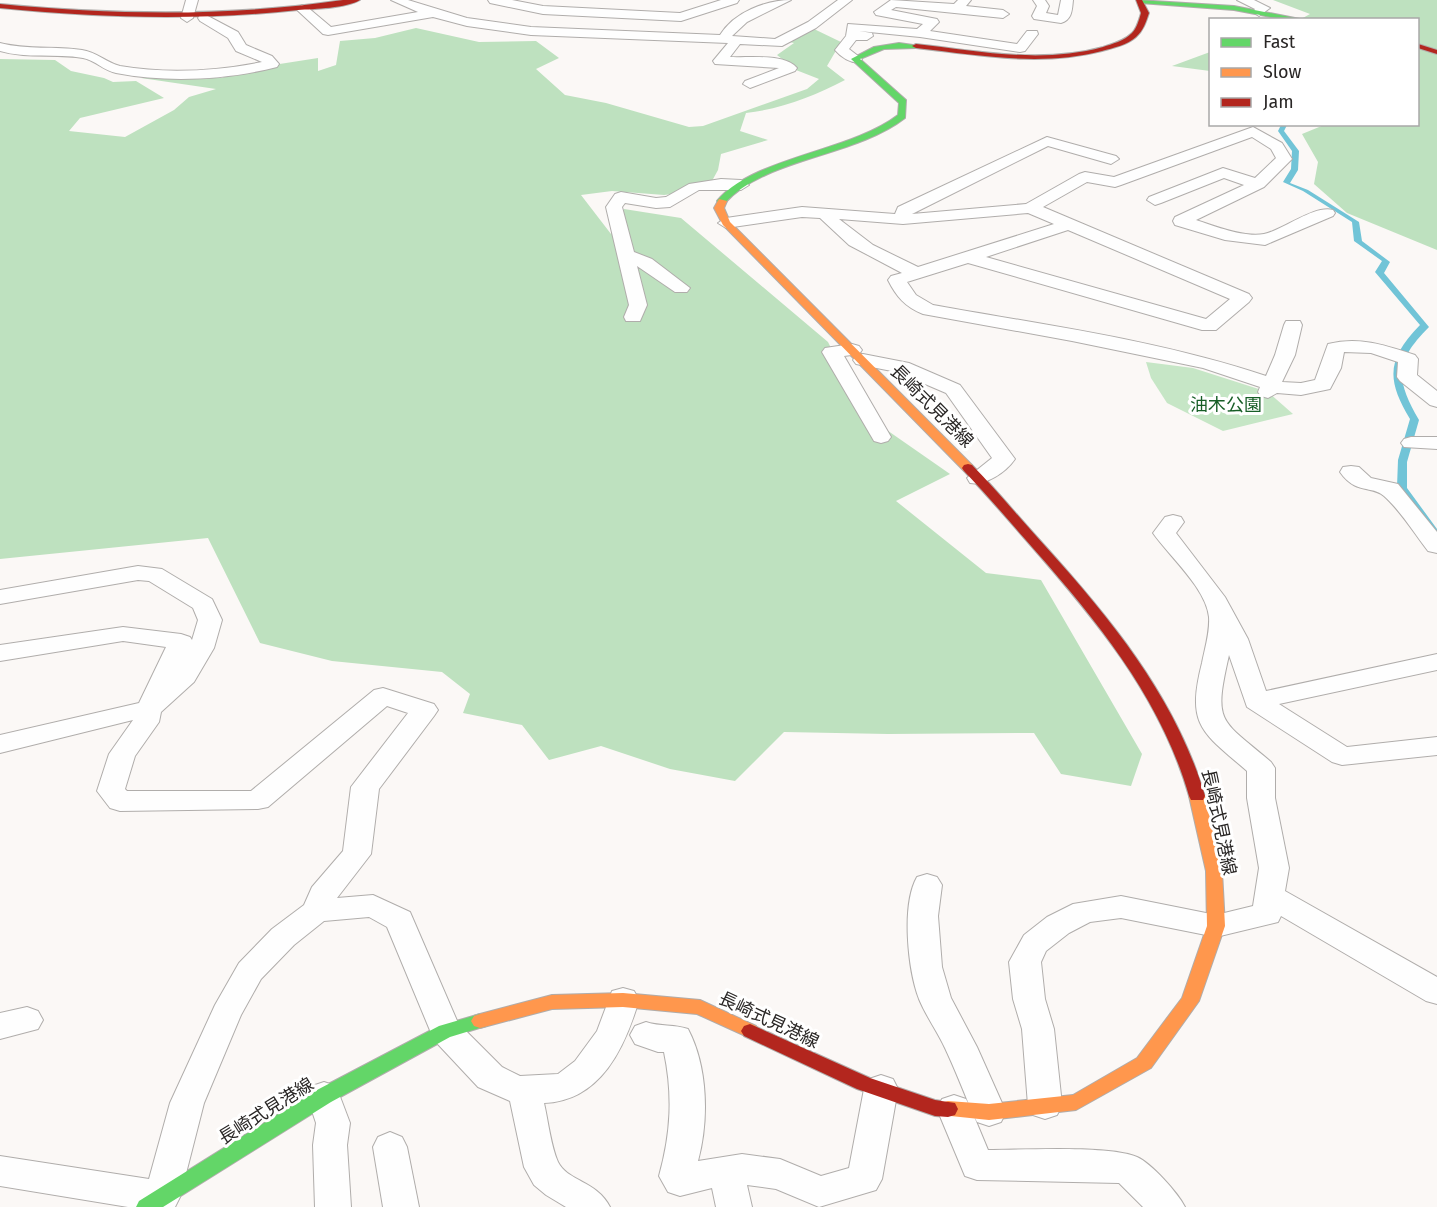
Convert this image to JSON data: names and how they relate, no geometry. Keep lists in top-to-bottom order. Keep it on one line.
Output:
{"streets":{"main road":["長崎式見港線"]},"parks":["油木公園"],"legend":["Fast","Slow","Jam"]}
